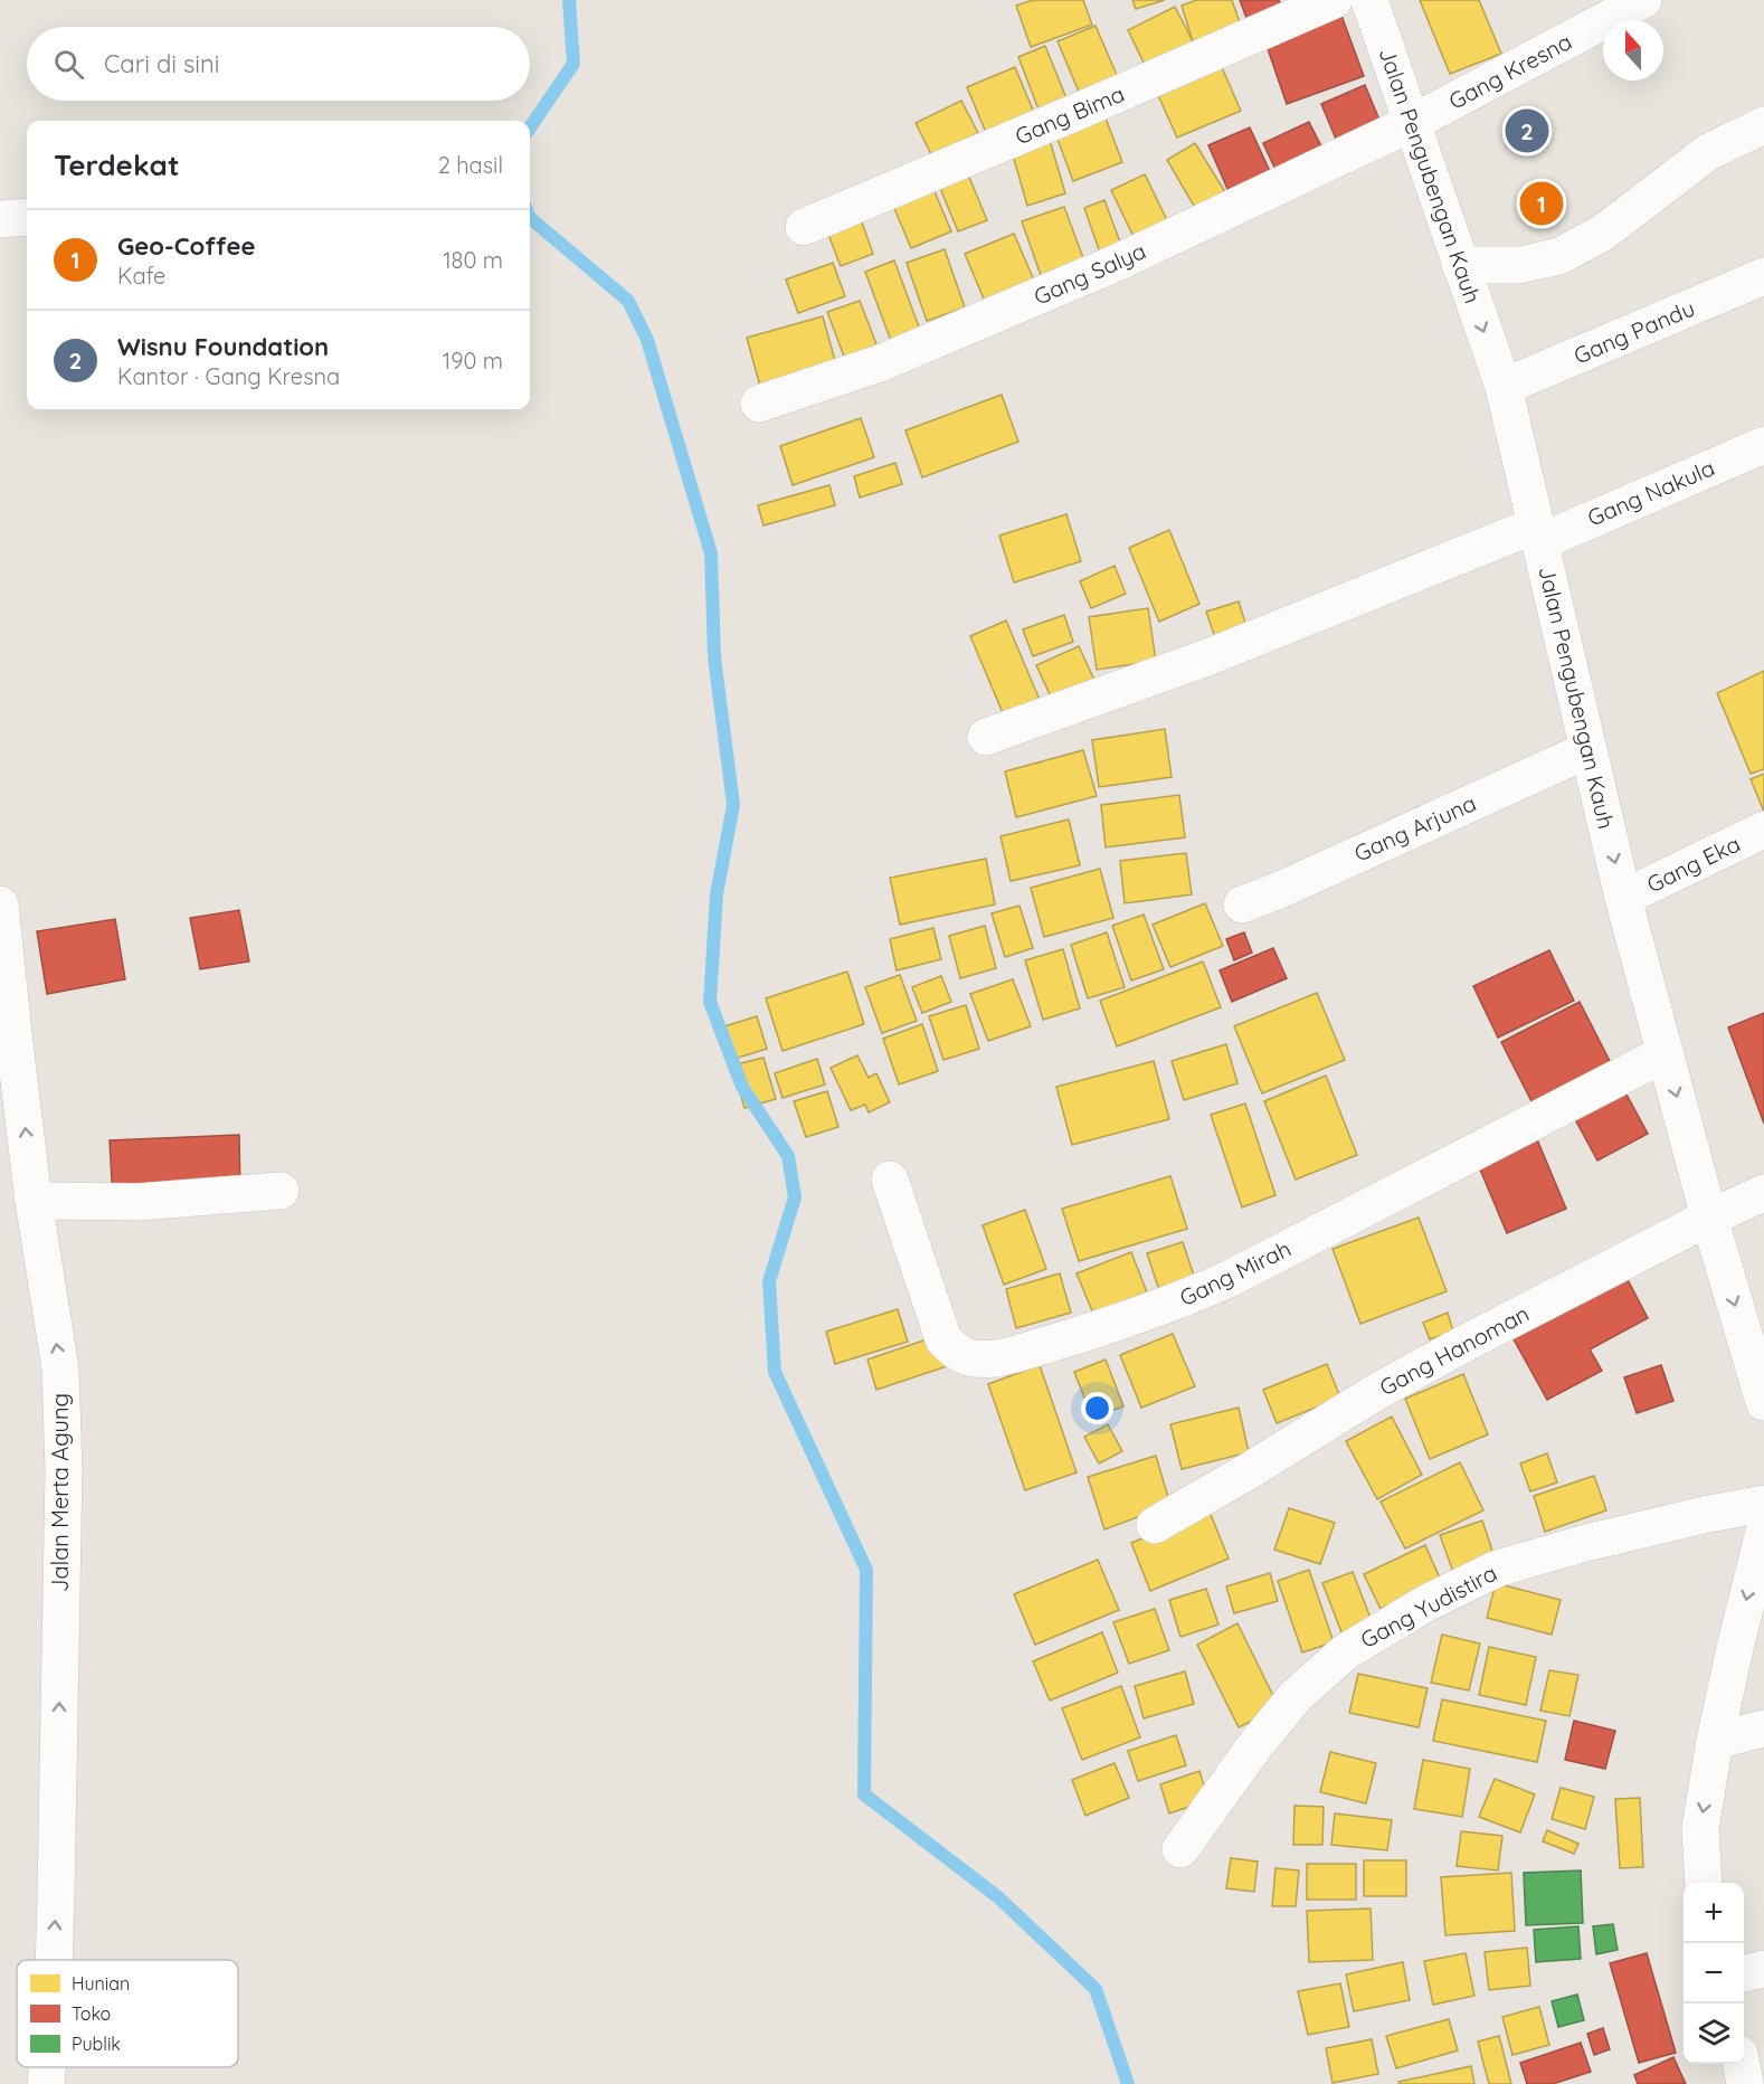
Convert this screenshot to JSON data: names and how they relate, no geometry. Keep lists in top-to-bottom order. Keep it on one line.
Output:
{"streets":{"street":["Gang Kresna","Gang Bima","Jalan Pengubengan Kauh","Gang Salya","Gang Pandu","Gang Nakula","Gang Arjuna","Gang Eka","Gang Mirah","Gang Hanoman","Jalan Merta Agung","Gang Yudistira"]},"crossings":[["Gang Kresna","Jalan Pengubengan Kauh"],["Gang Kresna","Gang Salya"],["Jalan Pengubengan Kauh","Gang Salya"],["Jalan Pengubengan Kauh","Gang Pandu"],["Jalan Pengubengan Kauh","Gang Nakula"],["Jalan Pengubengan Kauh","Gang Arjuna"],["Jalan Pengubengan Kauh","Gang Eka"],["Jalan Pengubengan Kauh","Gang Mirah"],["Jalan Pengubengan Kauh","Gang Hanoman"]],"one_way":["Jalan Pengubengan Kauh","Jalan Merta Agung"],"legend":["Hunian","Toko","Publik"],"north":"top","page":{"search":"Cari di sini","pins":["2","1"],"heading":["Terdekat","2 hasil"],"list":[{"mark":"1","name":"Geo-Coffee","note":"Kafe","value":"180 m"},{"mark":"2","name":"Wisnu Foundation","note":"Kantor · Gang Kresna","value":"190 m"}],"map_buttons":["+","−"]}}
